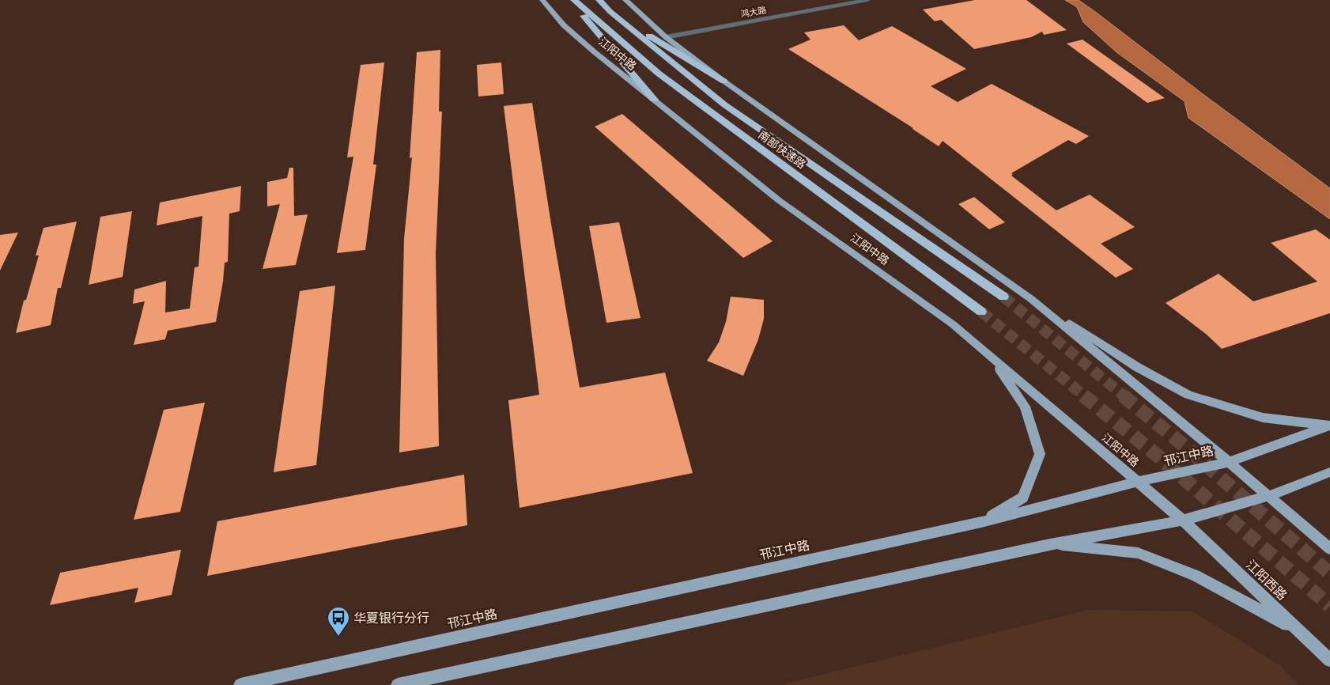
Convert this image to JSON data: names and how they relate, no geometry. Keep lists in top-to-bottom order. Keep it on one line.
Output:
{"streets":{"highway":["南部快速路"],"main road":["江阳中路","邗江中路","江阳西路"],"street":["鸿大路"]},"crossings":[["江阳中路","邗江中路"],["江阳中路","江阳西路"]],"places":{"bus stop":["华夏银行分行"]}}
